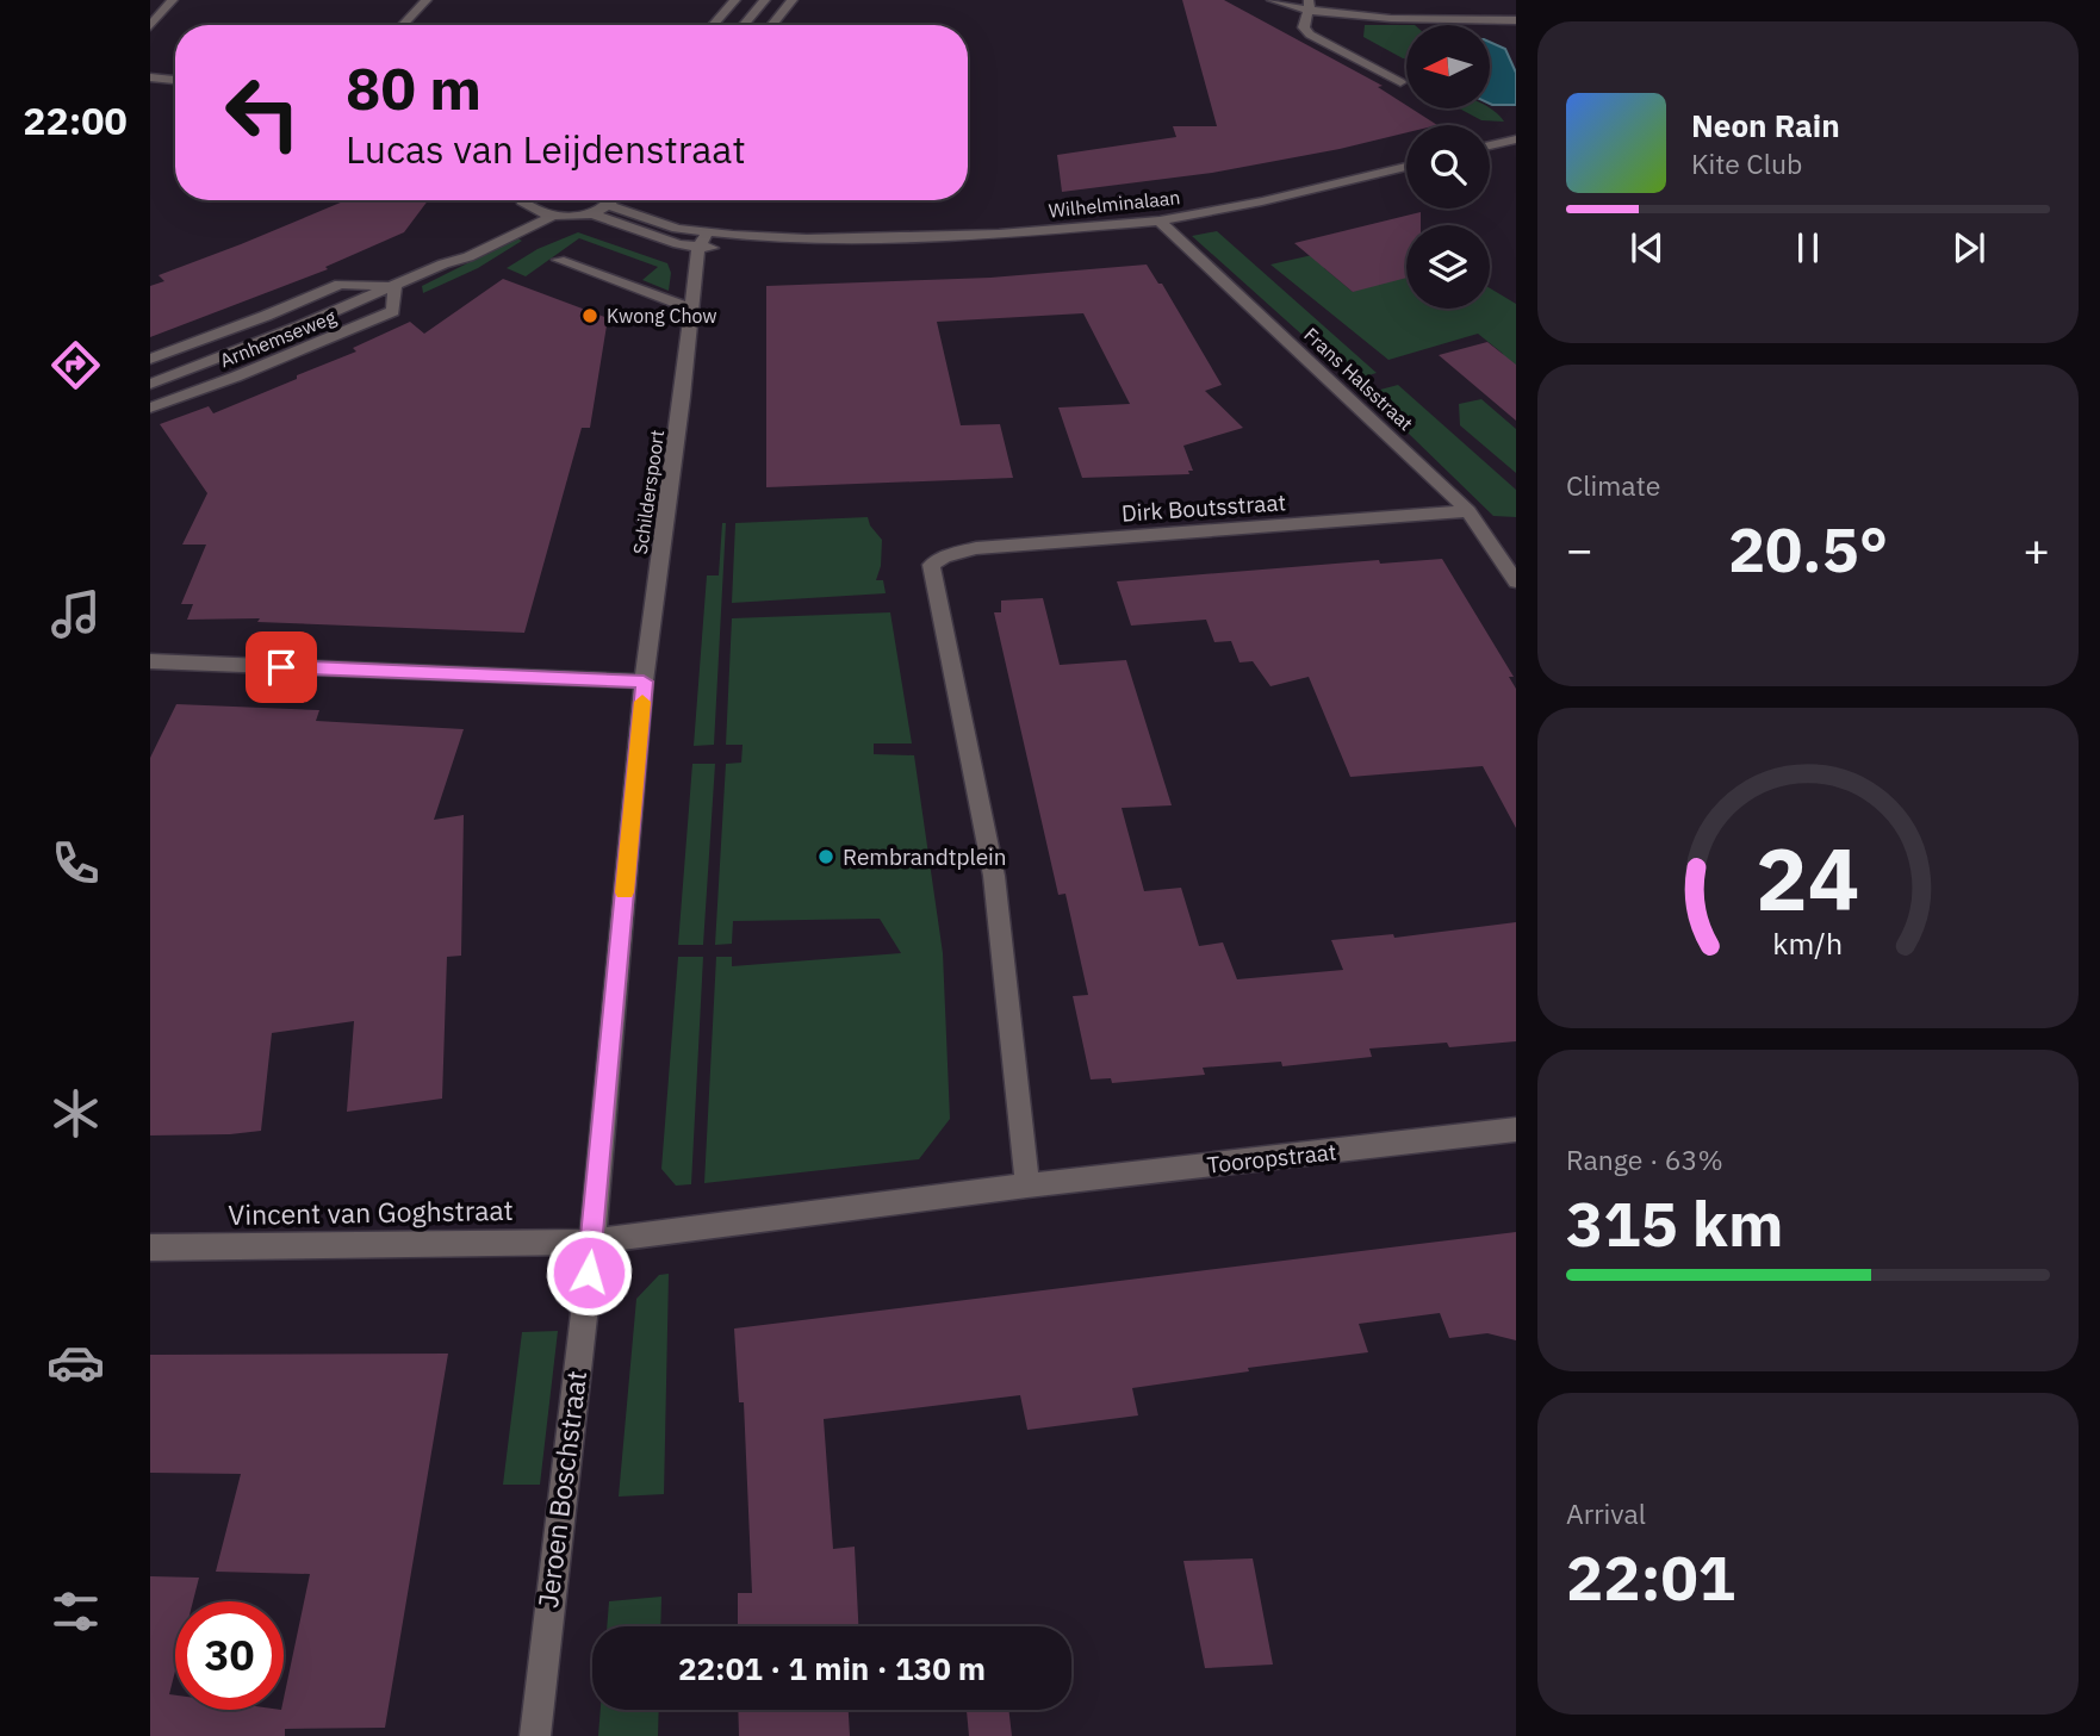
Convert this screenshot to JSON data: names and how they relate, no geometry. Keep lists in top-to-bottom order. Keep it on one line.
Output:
{"streets":{"street":["Wilhelminalaan","Arnhemseweg","Frans Halsstraat","Schilderspoort","Dirk Boutsstraat","Tooropstraat","Vincent van Goghstraat","Jeroen Boschstraat"]},"crossings":[["Wilhelminalaan","Frans Halsstraat"],["Wilhelminalaan","Schilderspoort"],["Frans Halsstraat","Dirk Boutsstraat"],["Dirk Boutsstraat","Tooropstraat"],["Vincent van Goghstraat","Jeroen Boschstraat"]],"places":["Kwong Chow","Rembrandtplein"],"north":"left","page":{"tabs":"22:00","turn":["80 m","Lucas van Leijdenstraat"],"song":["Neon Rain","Kite Club"],"tile":["Climate",["Range · 63%","315 km"],["Arrival","22:01"]],"heat":["−","20.5°","+"],"limit":"30","trip":"22:01 · 1 min · 130 m","gauge":["24","km/h"]}}
